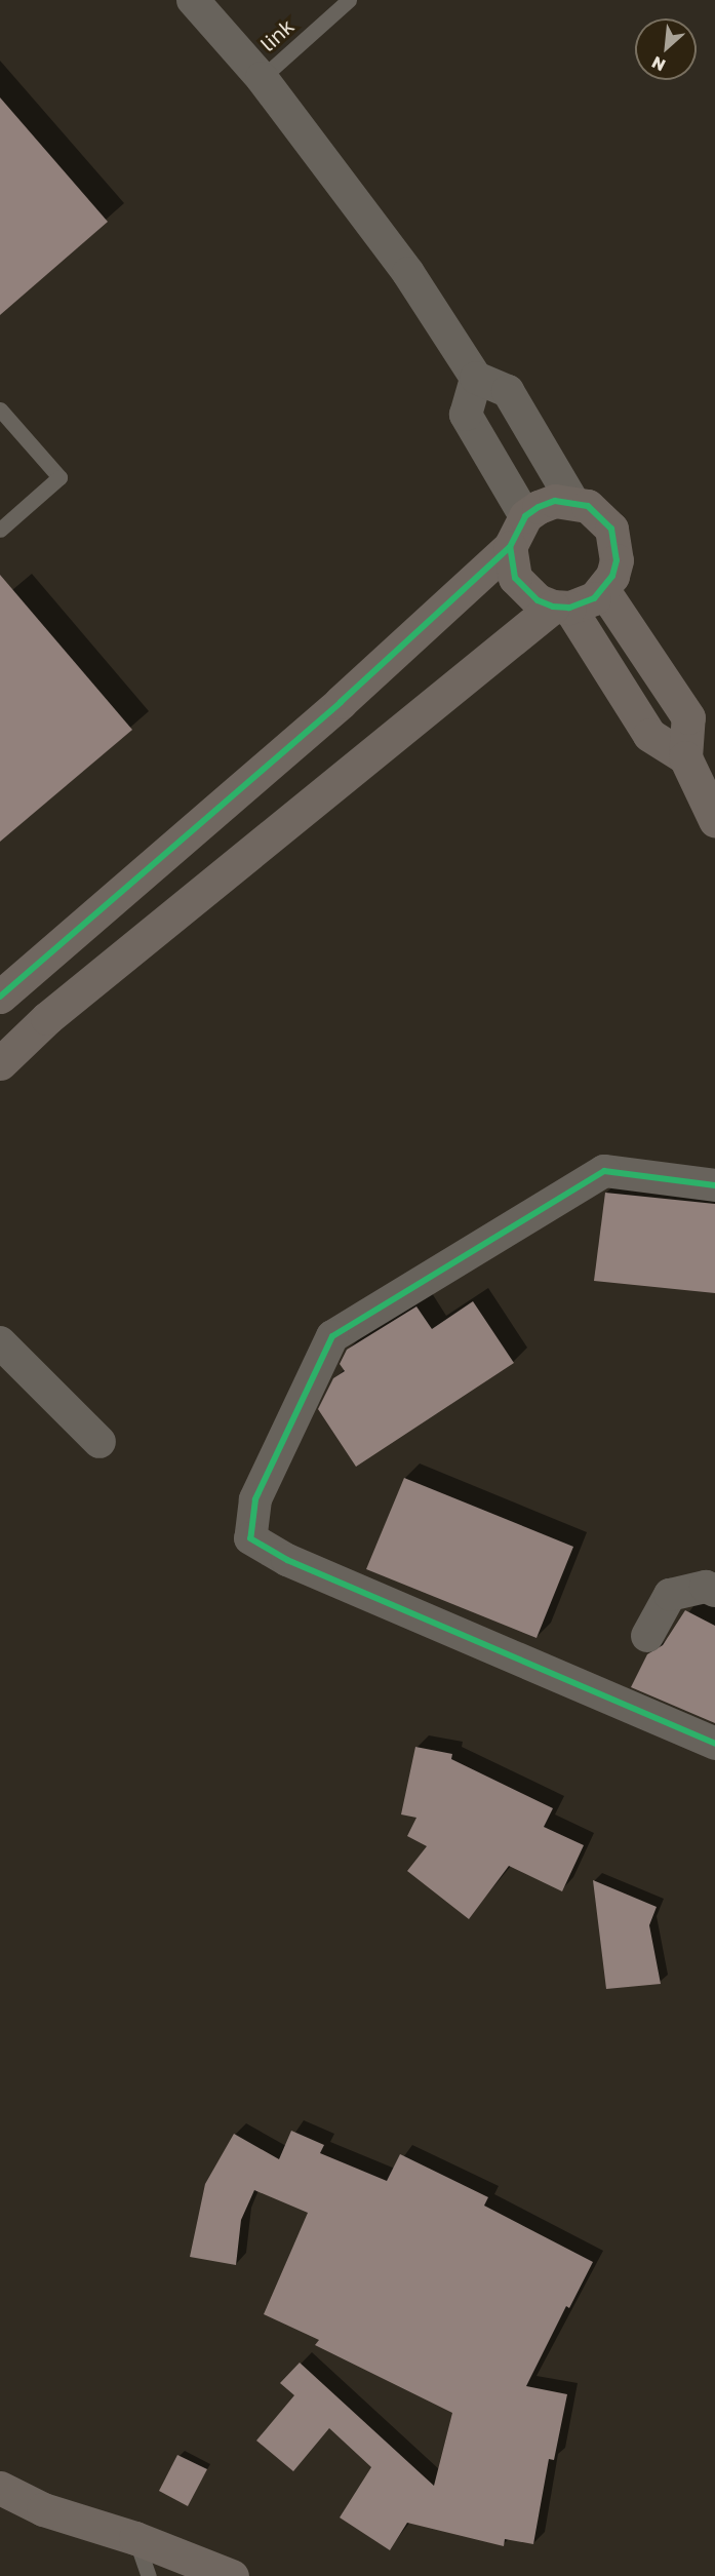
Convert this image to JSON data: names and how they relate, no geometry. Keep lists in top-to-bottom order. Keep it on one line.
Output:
{"streets":{"lane":["link"]},"north":"bottom left"}
